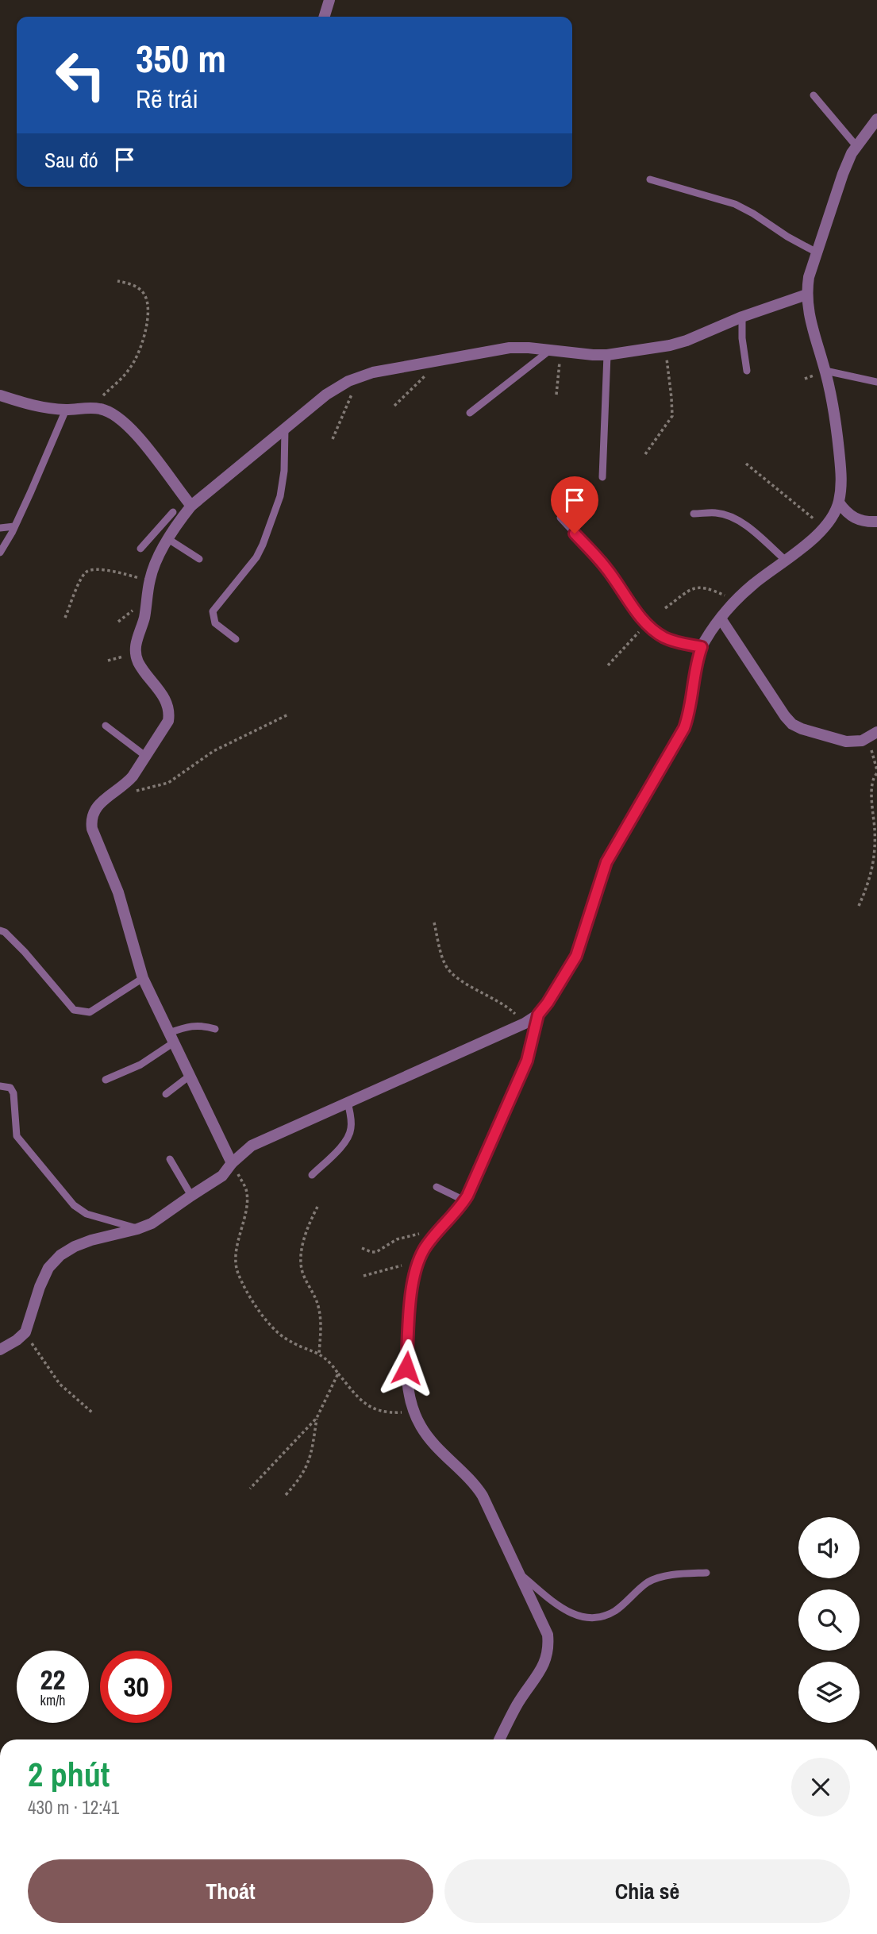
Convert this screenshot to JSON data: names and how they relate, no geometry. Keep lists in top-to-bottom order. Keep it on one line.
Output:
{"page":{"turn":["350 m","Rẽ trái"],"then":"Sau đó","speed":"22 km/h","limit":"30","heading":["2 phút","430 m · 12:41"],"buttons":["Thoát","Chia sẻ"]}}
